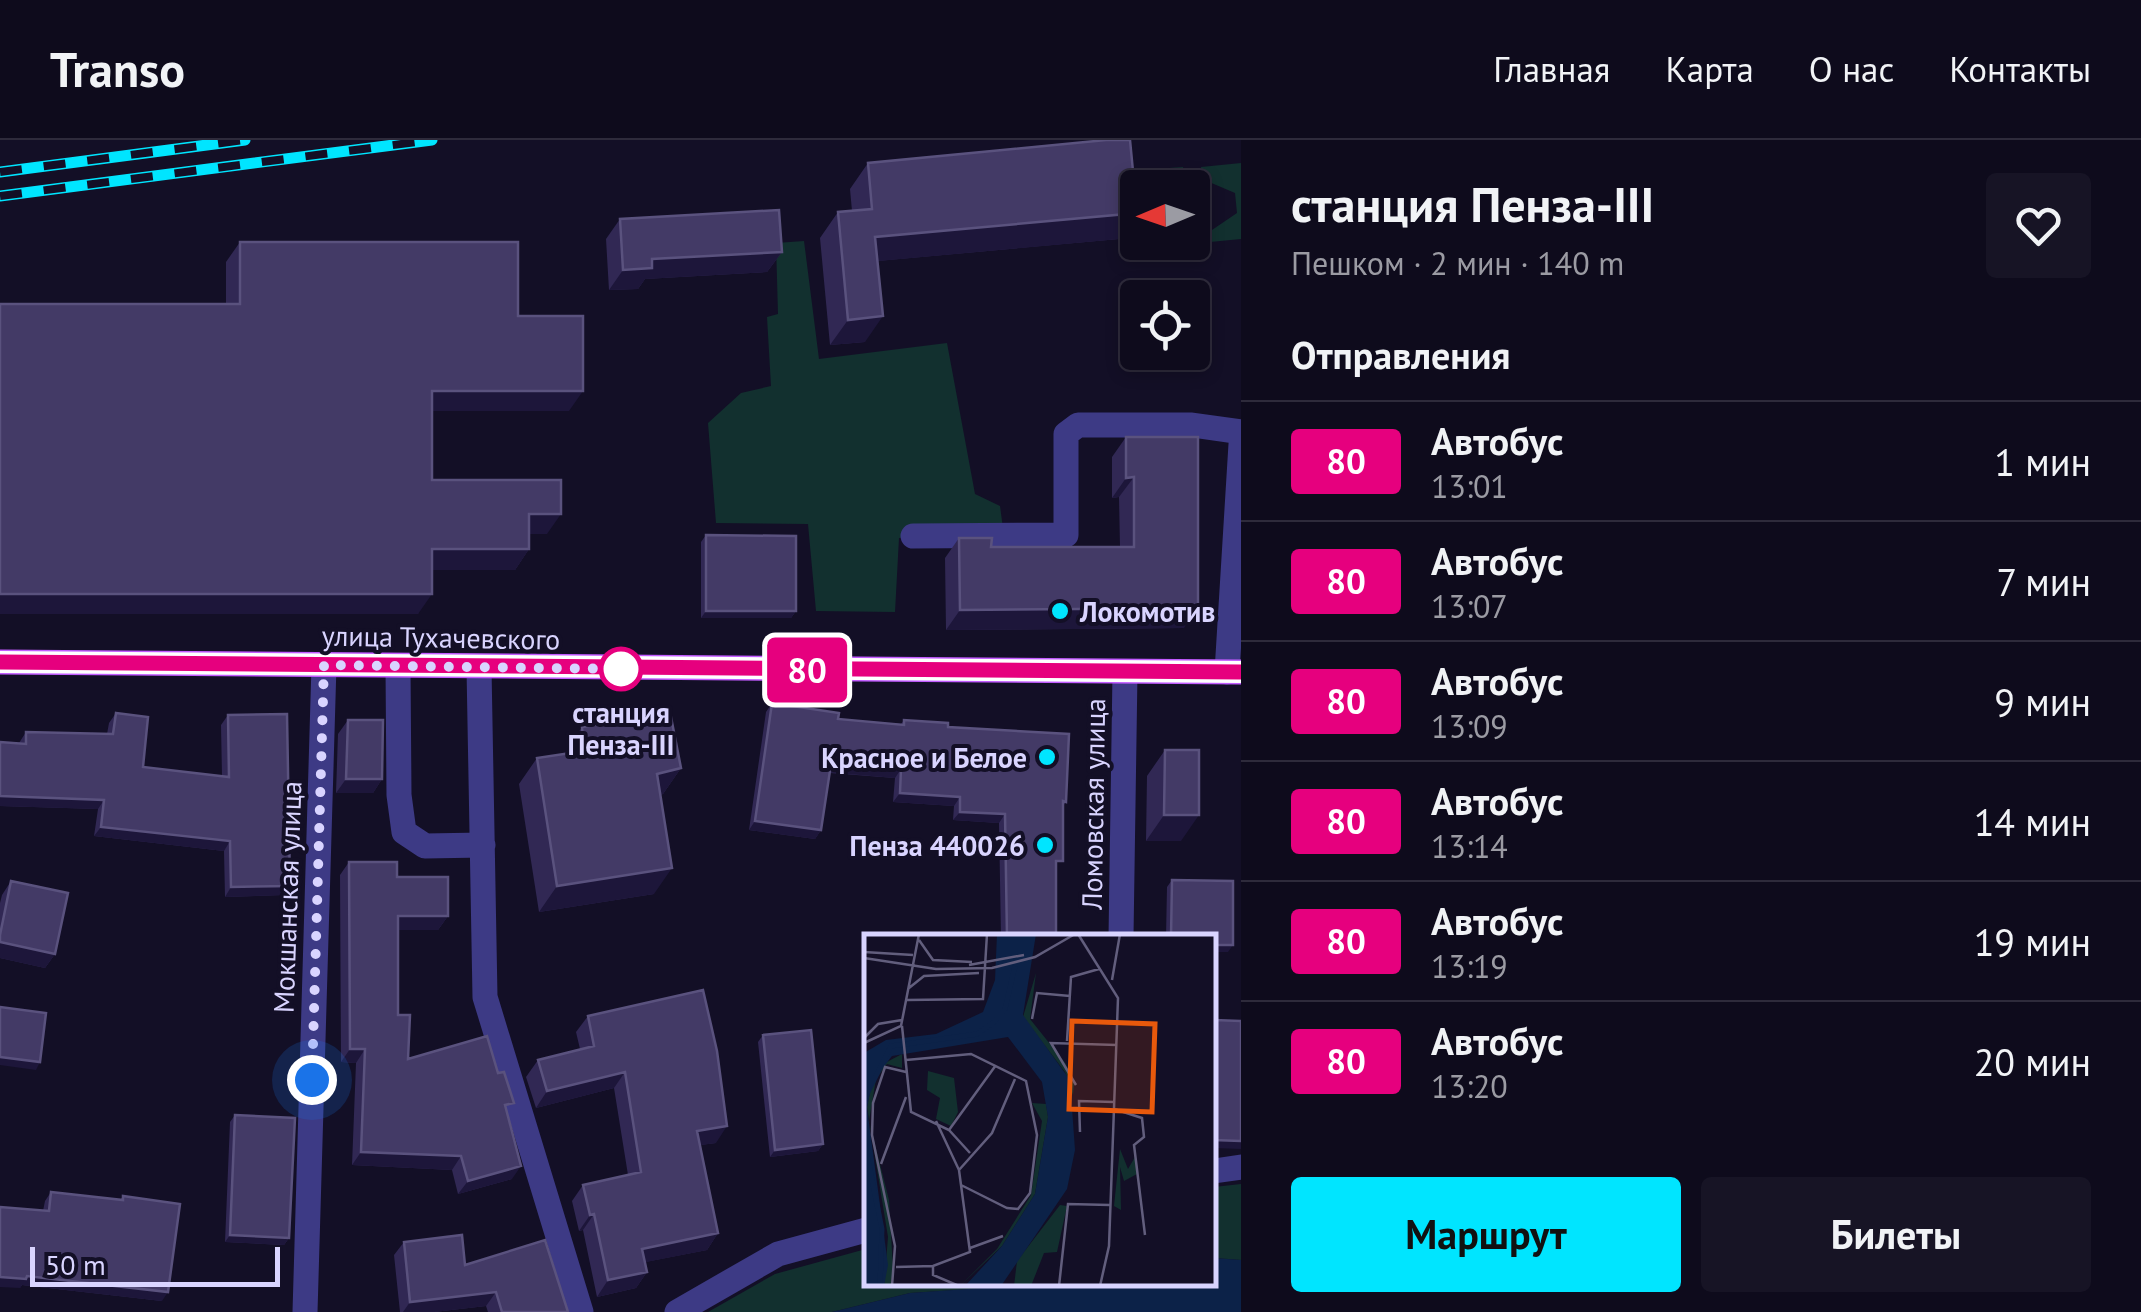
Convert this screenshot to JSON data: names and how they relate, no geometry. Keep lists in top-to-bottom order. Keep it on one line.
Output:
{"streets":{"main road":["улица Тухачевского"],"street":["Ломовская улица","Мокшанская улица"]},"crossings":[["улица Тухачевского","Ломовская улица"],["улица Тухачевского","Мокшанская улица"]],"places":["Локомотив","станция Пенза-III","Красное и Белое","Пенза 440026"],"lines":["bus line 80"],"scale_bar":"50 m","north":"left","page":{"header":"Transo","nav":["Главная","Карта","О нас","Контакты"],"on_map":"80","heading":[["станция Пенза-III","Пешком · 2 мин · 140 m"],"Отправления"],"list":[{"mark":"80","name":"Автобус","note":"13:01","value":"1 мин"},{"mark":"80","name":"Автобус","note":"13:07","value":"7 мин"},{"mark":"80","name":"Автобус","note":"13:09","value":"9 мин"},{"mark":"80","name":"Автобус","note":"13:14","value":"14 мин"},{"mark":"80","name":"Автобус","note":"13:19","value":"19 мин"},{"mark":"80","name":"Автобус","note":"13:20","value":"20 мин"}],"buttons":["Маршрут","Билеты"],"scale":"50 m"}}
